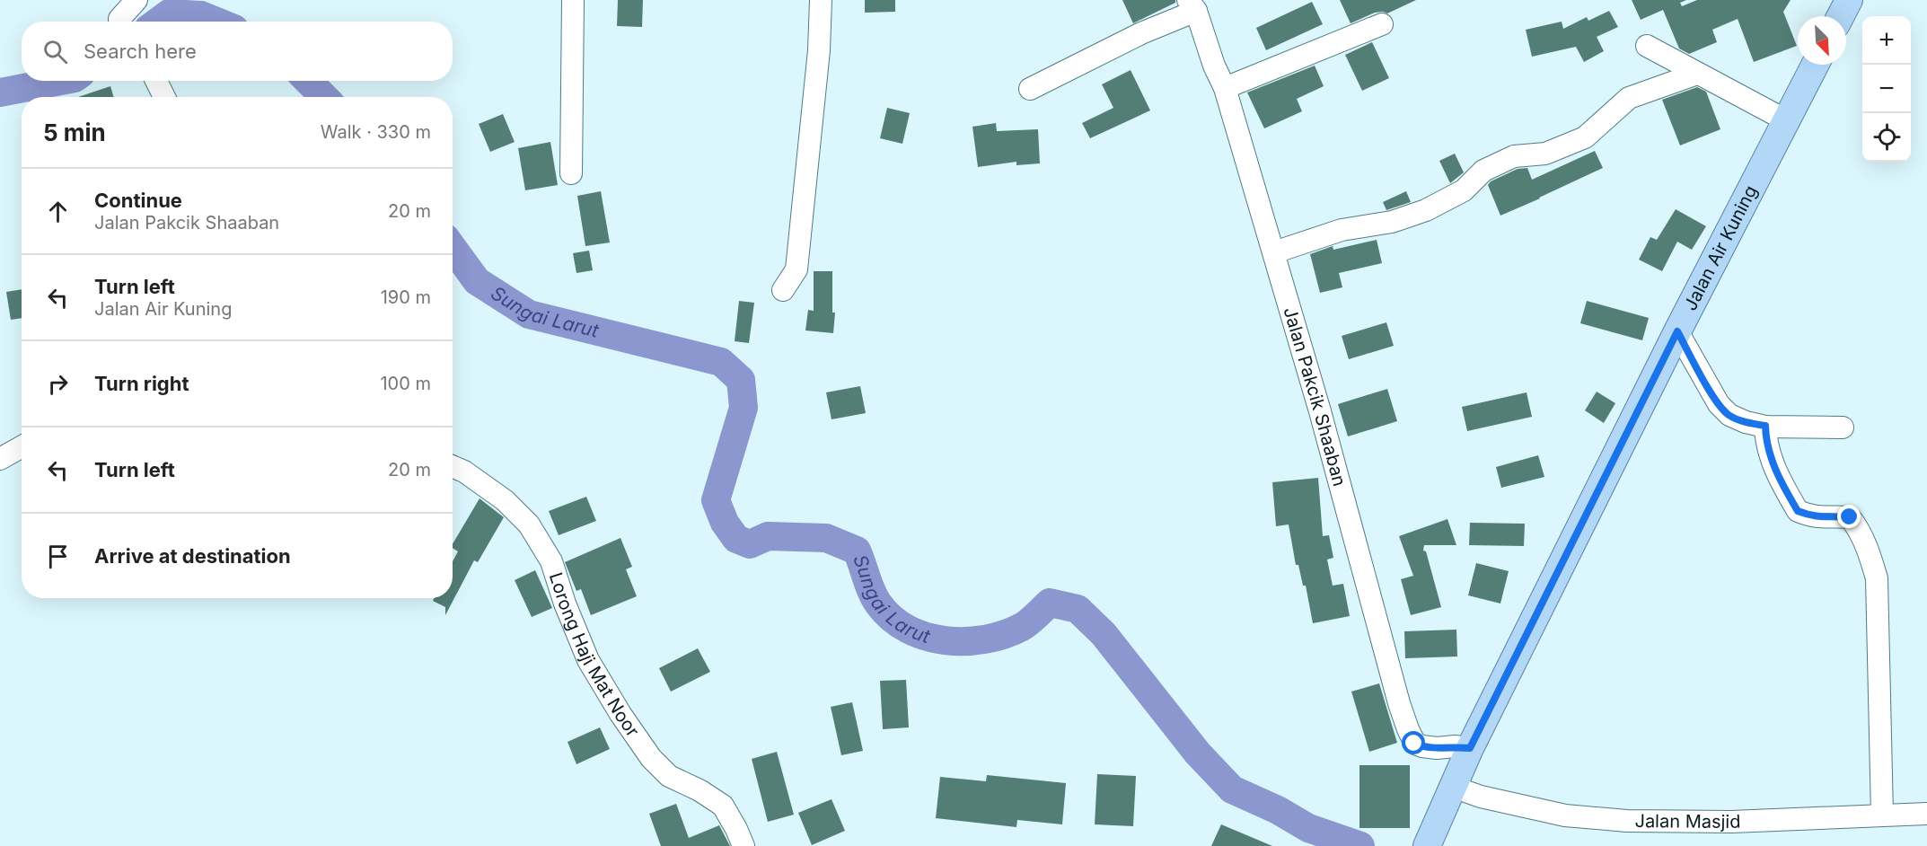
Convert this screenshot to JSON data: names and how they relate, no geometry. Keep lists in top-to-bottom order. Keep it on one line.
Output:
{"streets":{"main road":["Jalan Air Kuning"],"street":["Jalan Pakcik Shaaban","Lorong Haji Mat Noor","Jalan Masjid"]},"crossings":[["Jalan Air Kuning","Jalan Pakcik Shaaban"],["Jalan Air Kuning","Jalan Masjid"]],"water":["Sungai Larut"],"north":"bottom right","page":{"map_buttons":["+","−"],"search":"Search here","heading":["5 min","Walk · 330 m"],"list":[["Continue","Jalan Pakcik Shaaban","20 m"],["Turn left","Jalan Air Kuning","190 m"],["Turn right","100 m"],["Turn left","20 m"],"Arrive at destination"]}}
